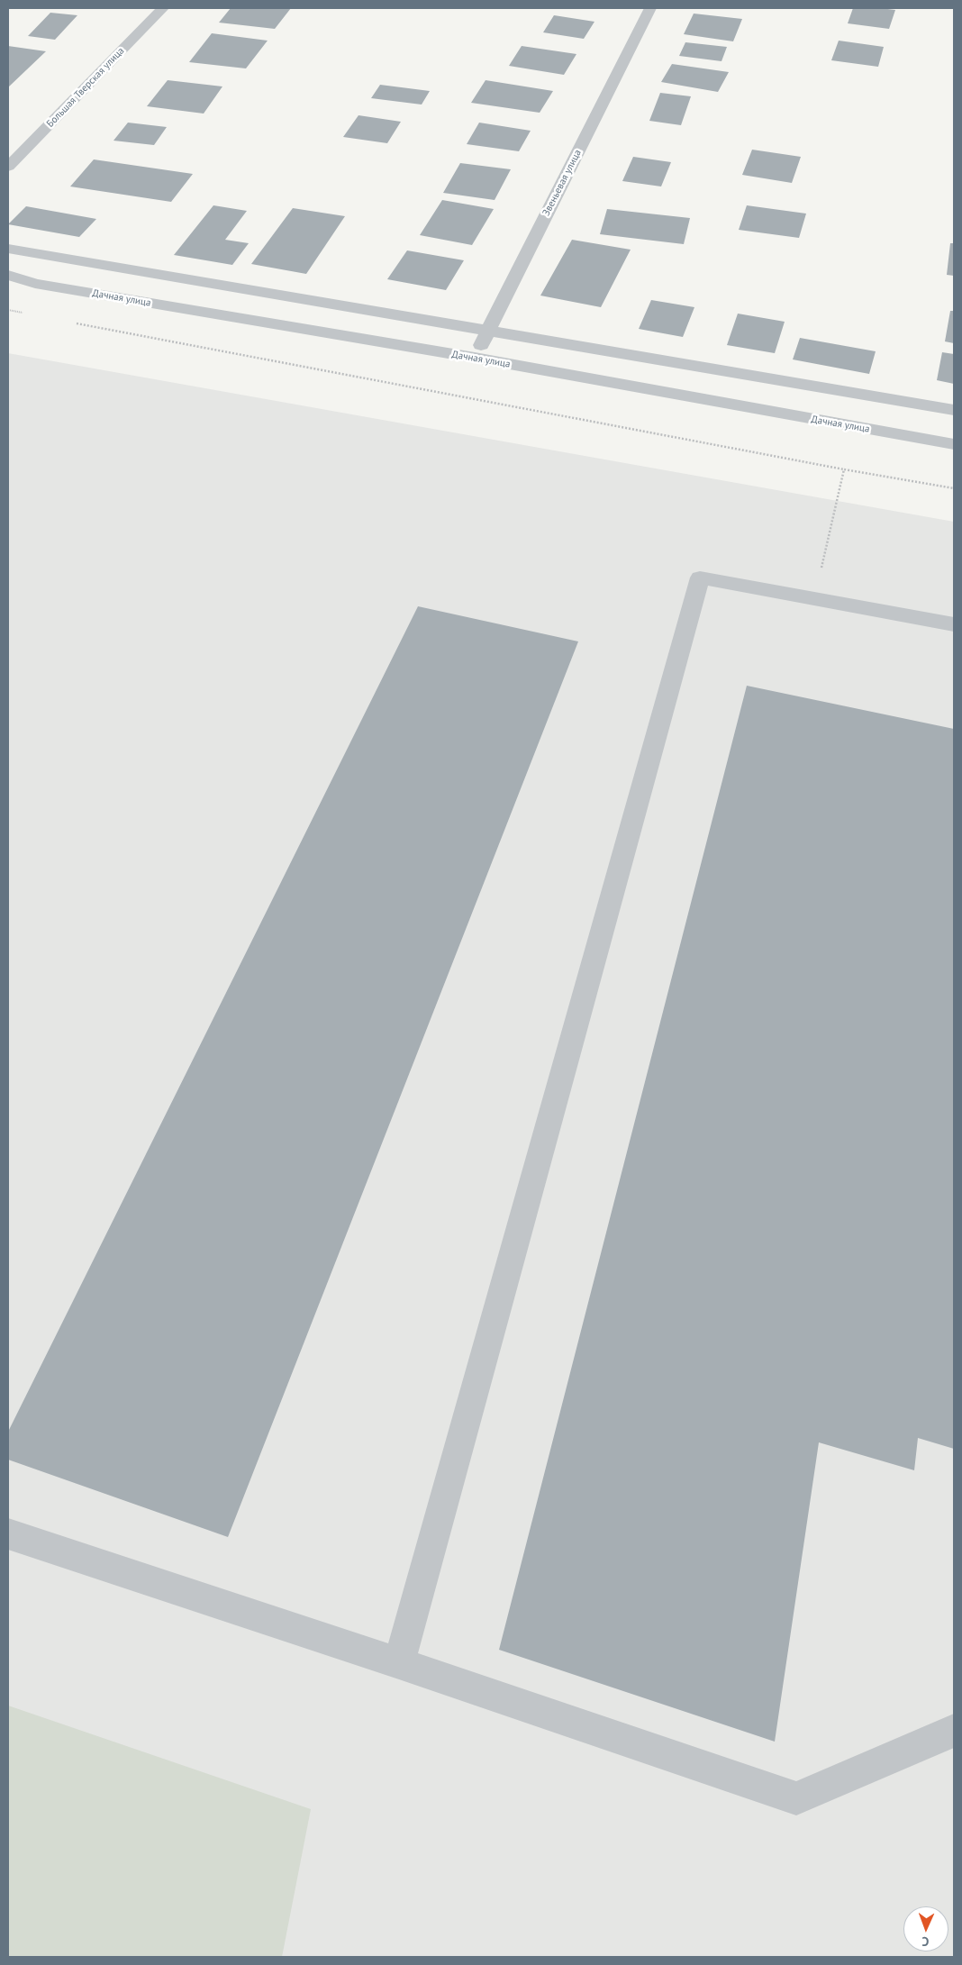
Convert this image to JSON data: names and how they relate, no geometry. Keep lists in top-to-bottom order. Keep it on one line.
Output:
{"streets":{"street":["Большая Тверская улица","Звеньевая улица","Дачная улица"]},"crossings":[["Звеньевая улица","Дачная улица"]],"north":"bottom"}
